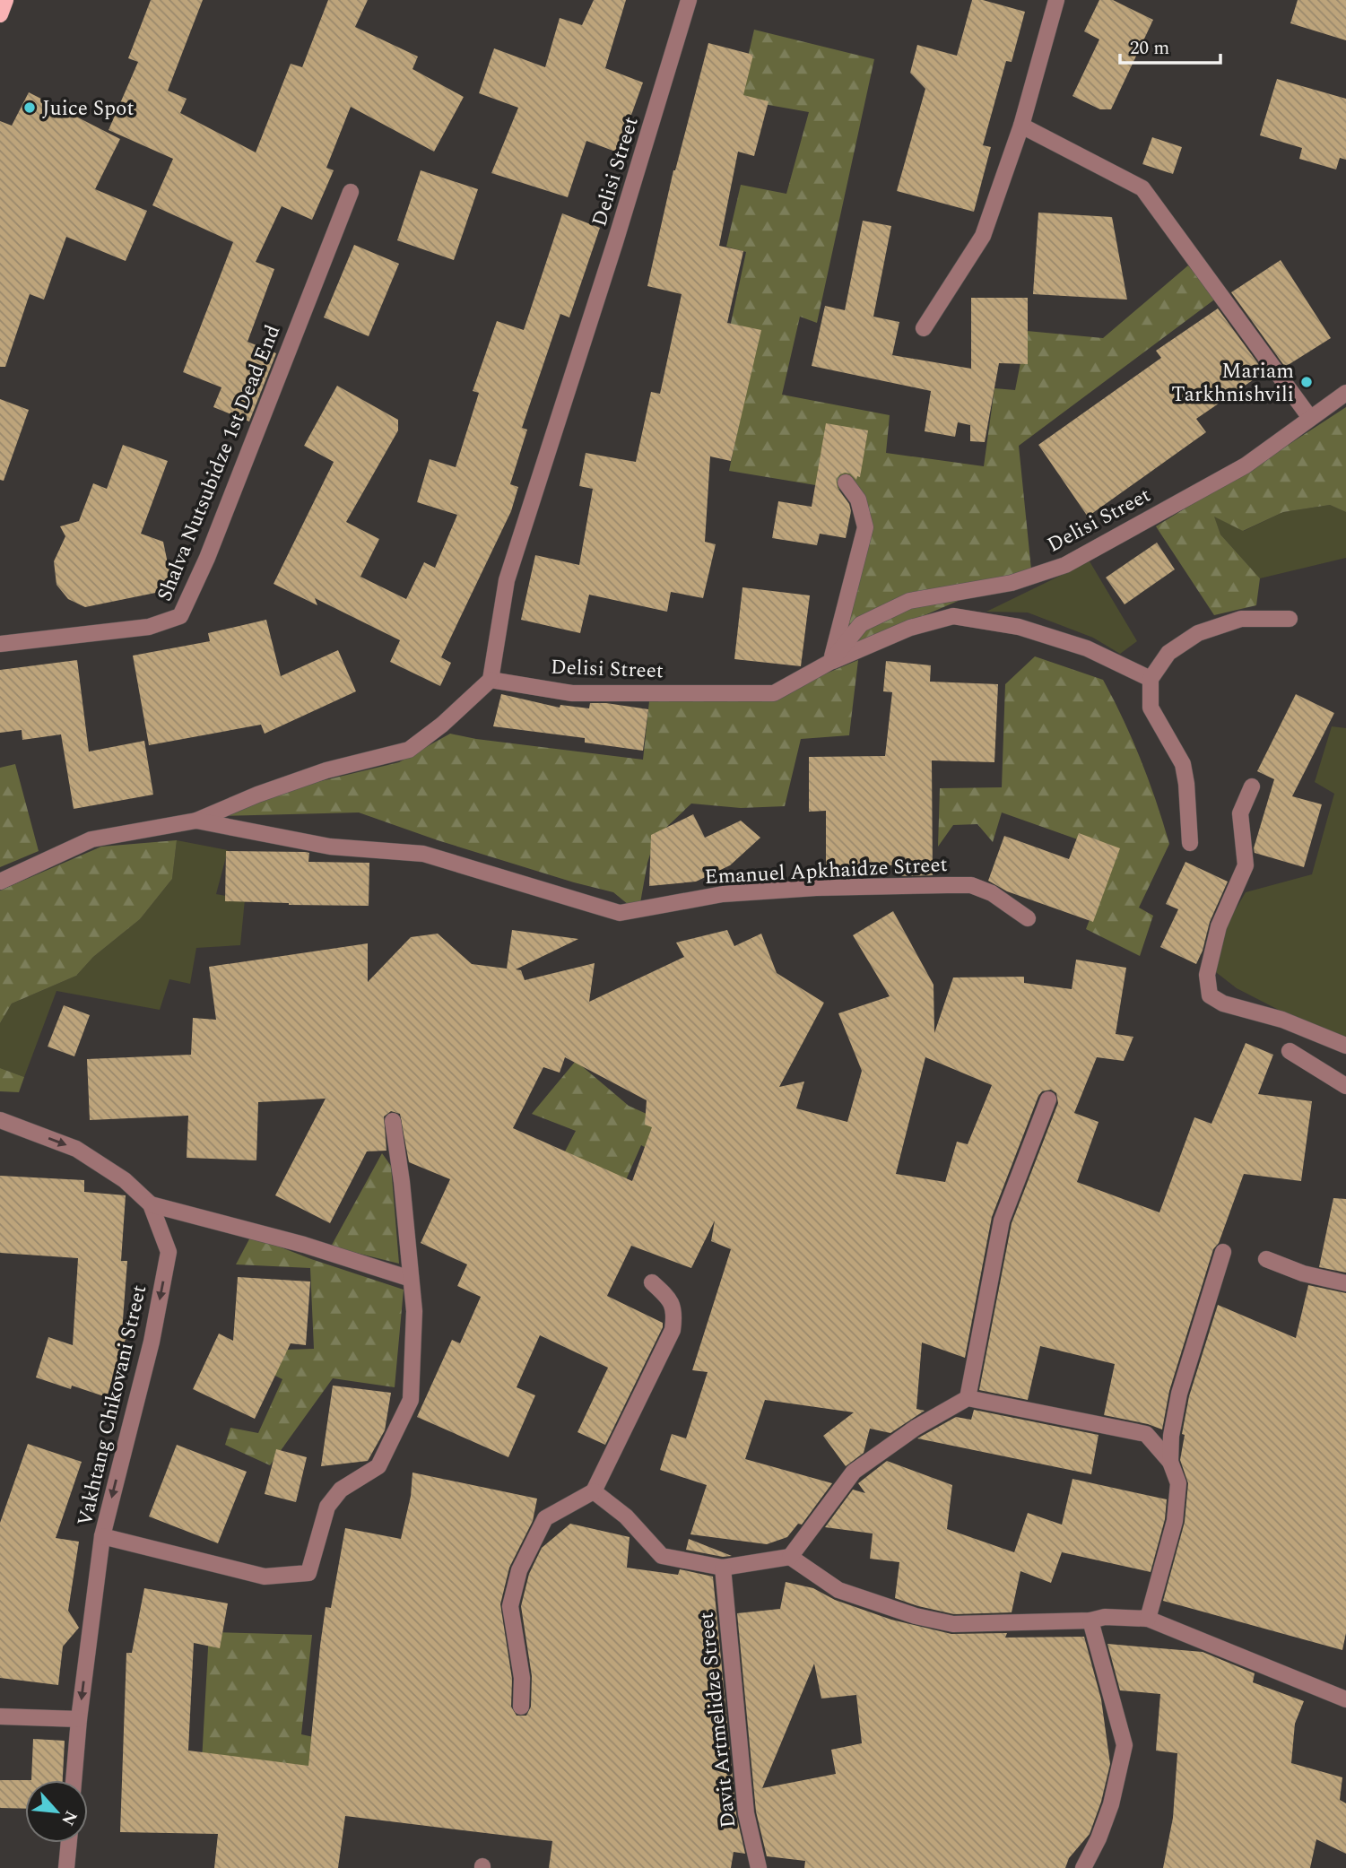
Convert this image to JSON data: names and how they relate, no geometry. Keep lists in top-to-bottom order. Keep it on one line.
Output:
{"streets":{"street":["Delisi Street","Shalva Nutsubidze 1st Dead End","Emanuel Apkhaidze Street","Vakhtang Chikovani Street","Davit Artmelidze Street"]},"one_way":["Vakhtang Chikovani Street"],"places":["Juice Spot","Mariam Tarkhnishvili"],"scale_bar":"20 m","north":"bottom right"}
